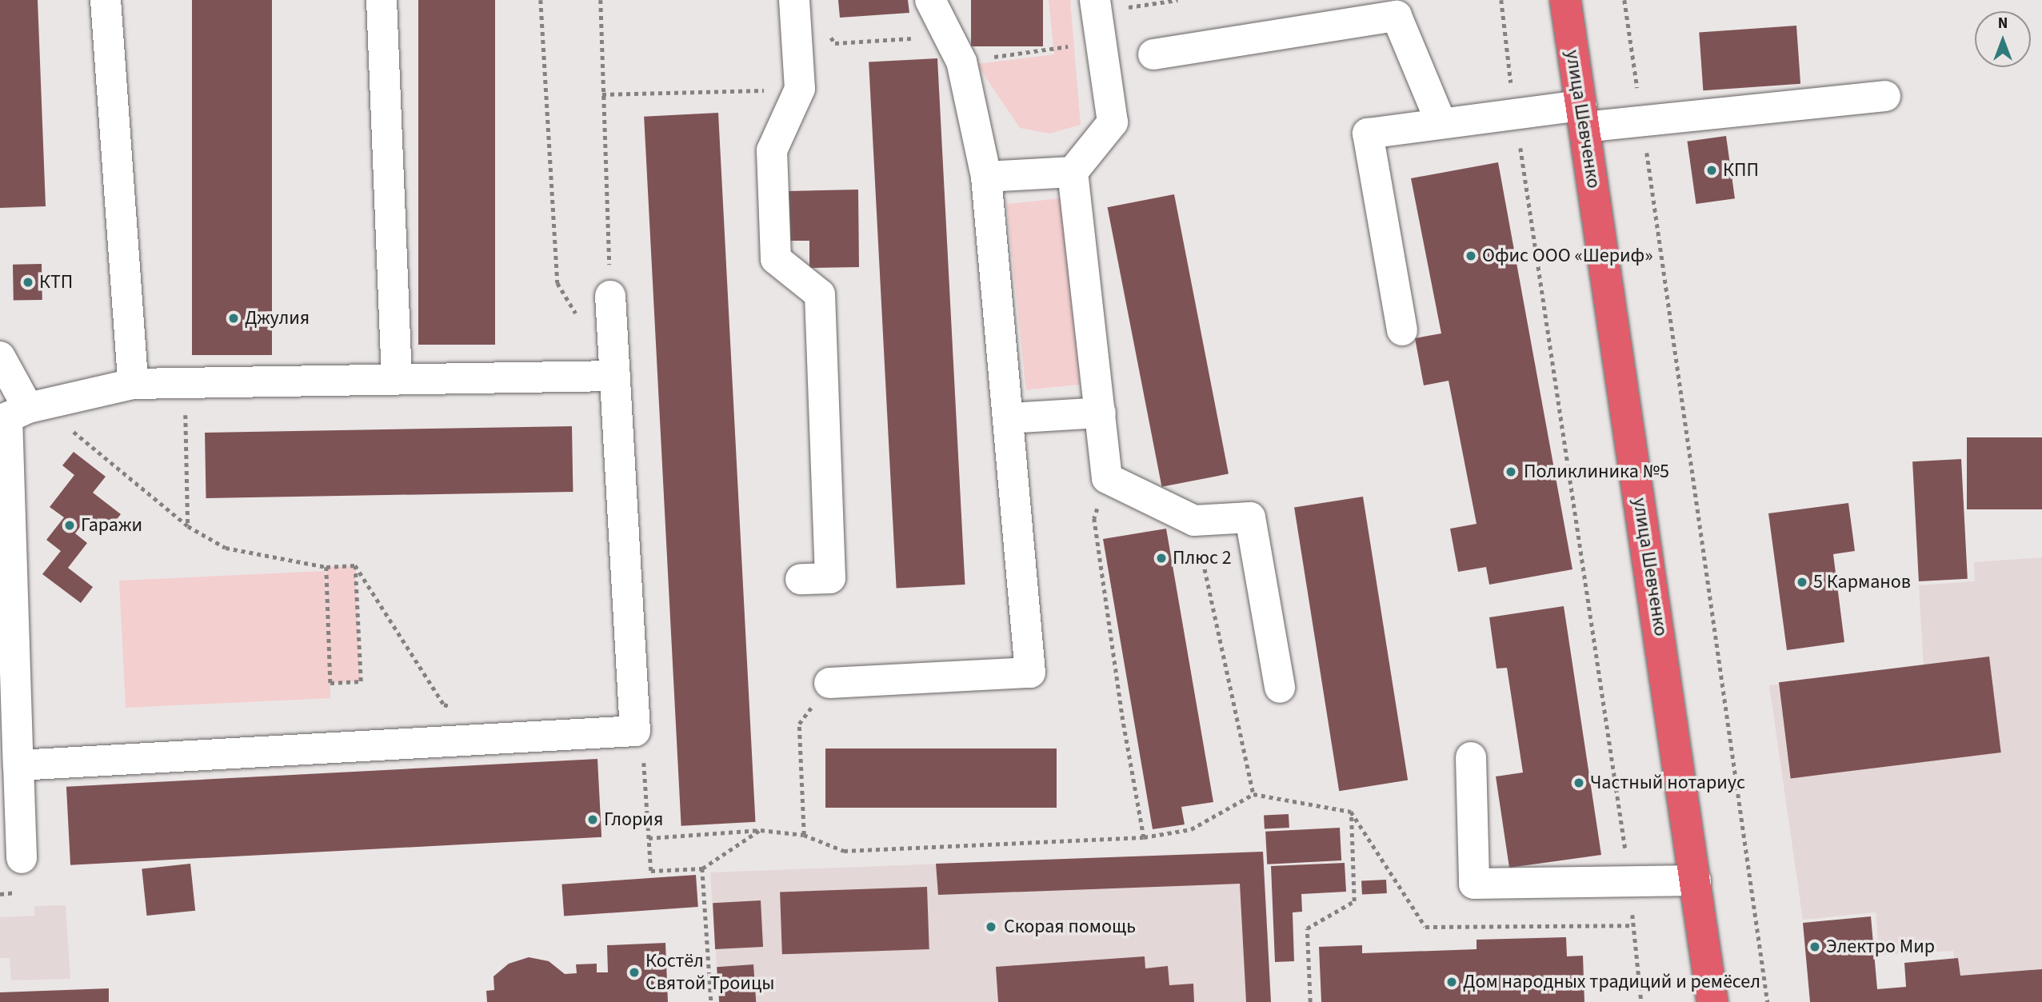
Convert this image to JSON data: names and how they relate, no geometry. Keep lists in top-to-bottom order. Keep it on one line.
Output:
{"streets":{"highway":["улица Шевченко"]},"places":["КПП","Офис ООО «Шериф»","КТП","Джулия","Поликлиника №5","Гаражи","Плюс 2","5 Карманов","Частный нотариус","Глория","Скорая помощь","Электро Мир","Костёл Святой Троицы","Дом народных традиций и ремёсел"],"north":"top"}
